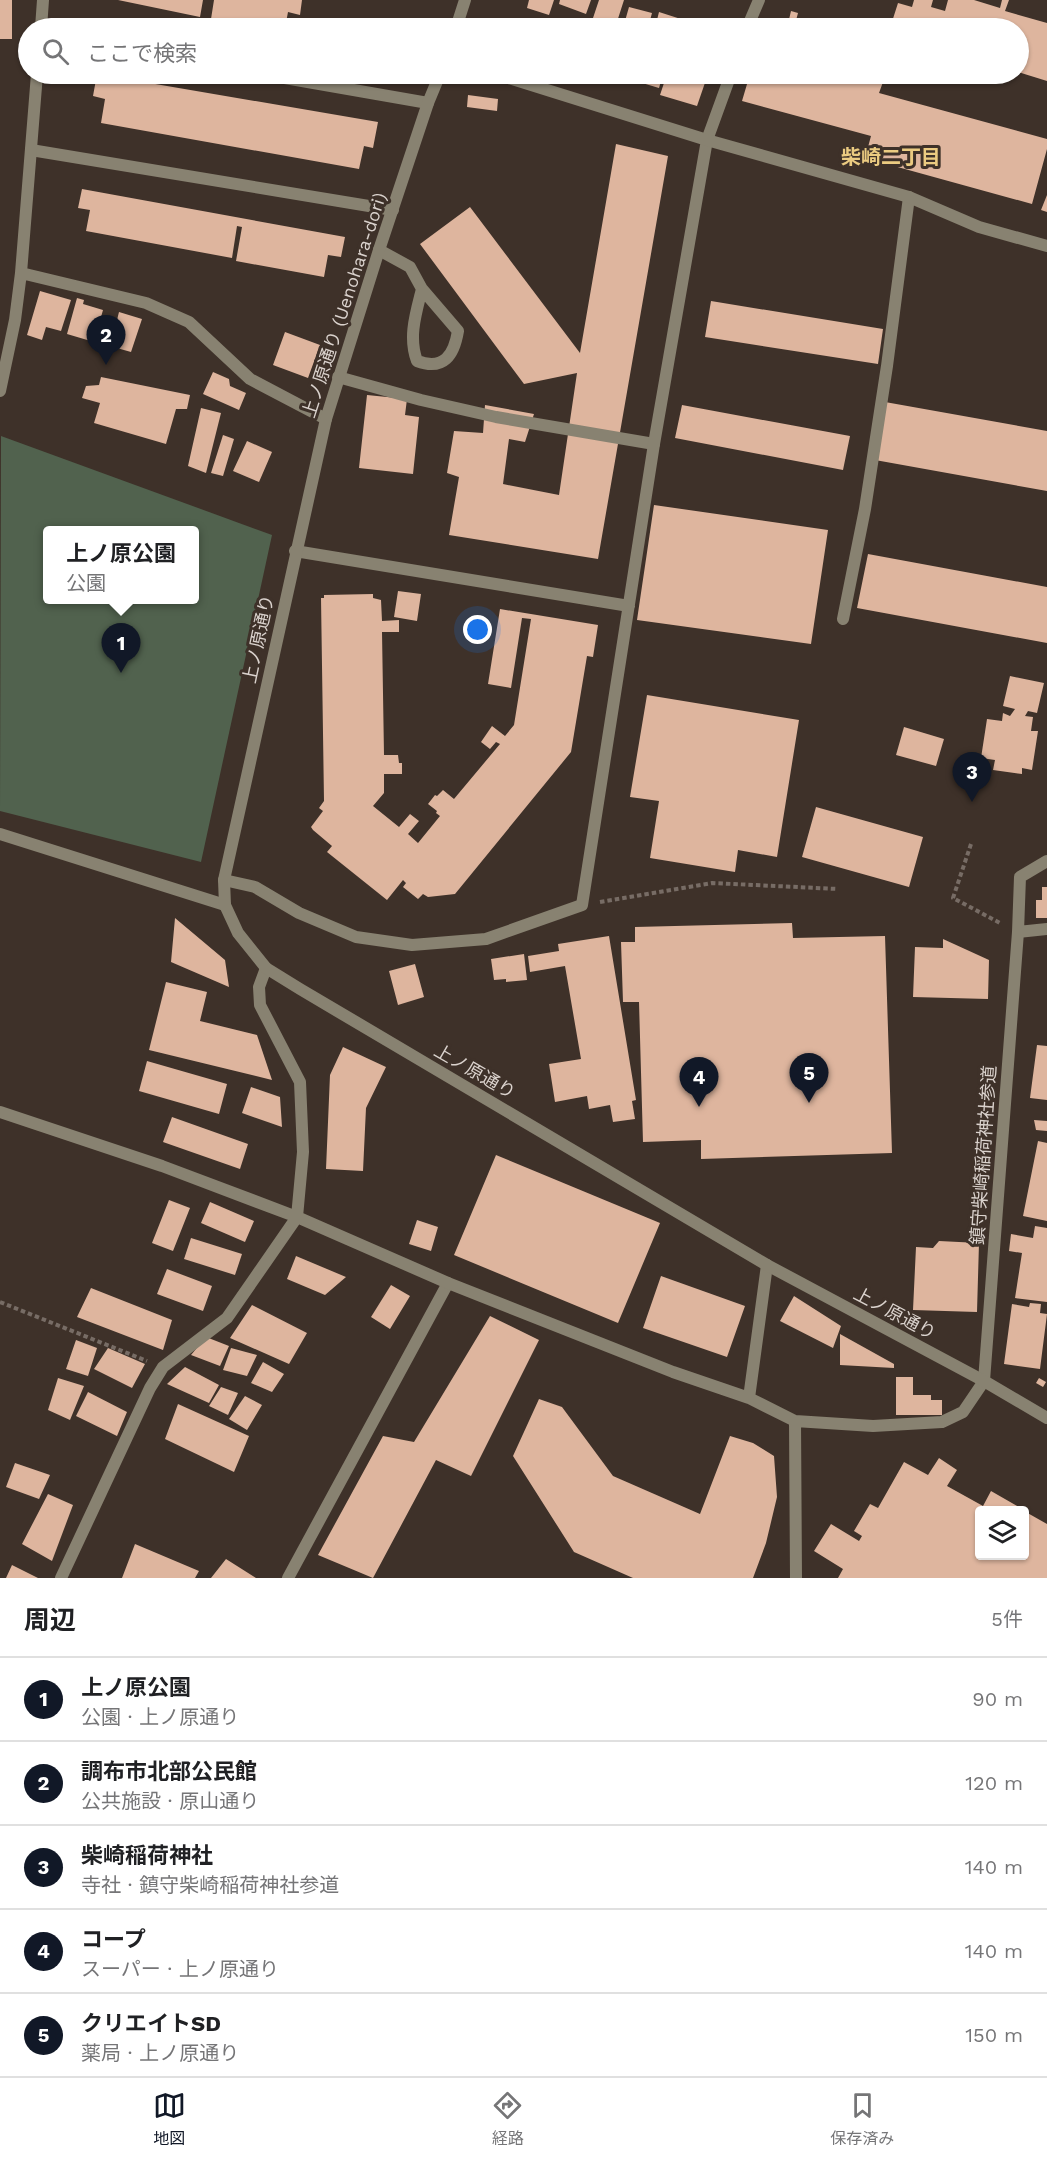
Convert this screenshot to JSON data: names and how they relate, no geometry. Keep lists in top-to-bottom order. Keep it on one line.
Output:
{"streets":{"street":["上ノ原通り (Uenohara-dori)","上ノ原通り","鎮守柴崎稲荷神社参道"]},"crossings":[["上ノ原通り (Uenohara-dori)","上ノ原通り"],["上ノ原通り","鎮守柴崎稲荷神社参道"]],"districts":["柴崎二丁目"],"page":{"search":"ここで検索","pins":["2","1","3","5","4"],"popup":["上ノ原公園","公園"],"heading":["周辺","5件"],"list":[{"mark":"1","name":"上ノ原公園","note":"公園 · 上ノ原通り","value":"90 m"},{"mark":"2","name":"調布市北部公民館","note":"公共施設 · 原山通り","value":"120 m"},{"mark":"3","name":"柴崎稲荷神社","note":"寺社 · 鎮守柴崎稲荷神社参道","value":"140 m"},{"mark":"4","name":"コープ","note":"スーパー · 上ノ原通り","value":"140 m"},{"mark":"5","name":"クリエイトSD","note":"薬局 · 上ノ原通り","value":"150 m"}],"nav":["地図","経路","保存済み"]}}
